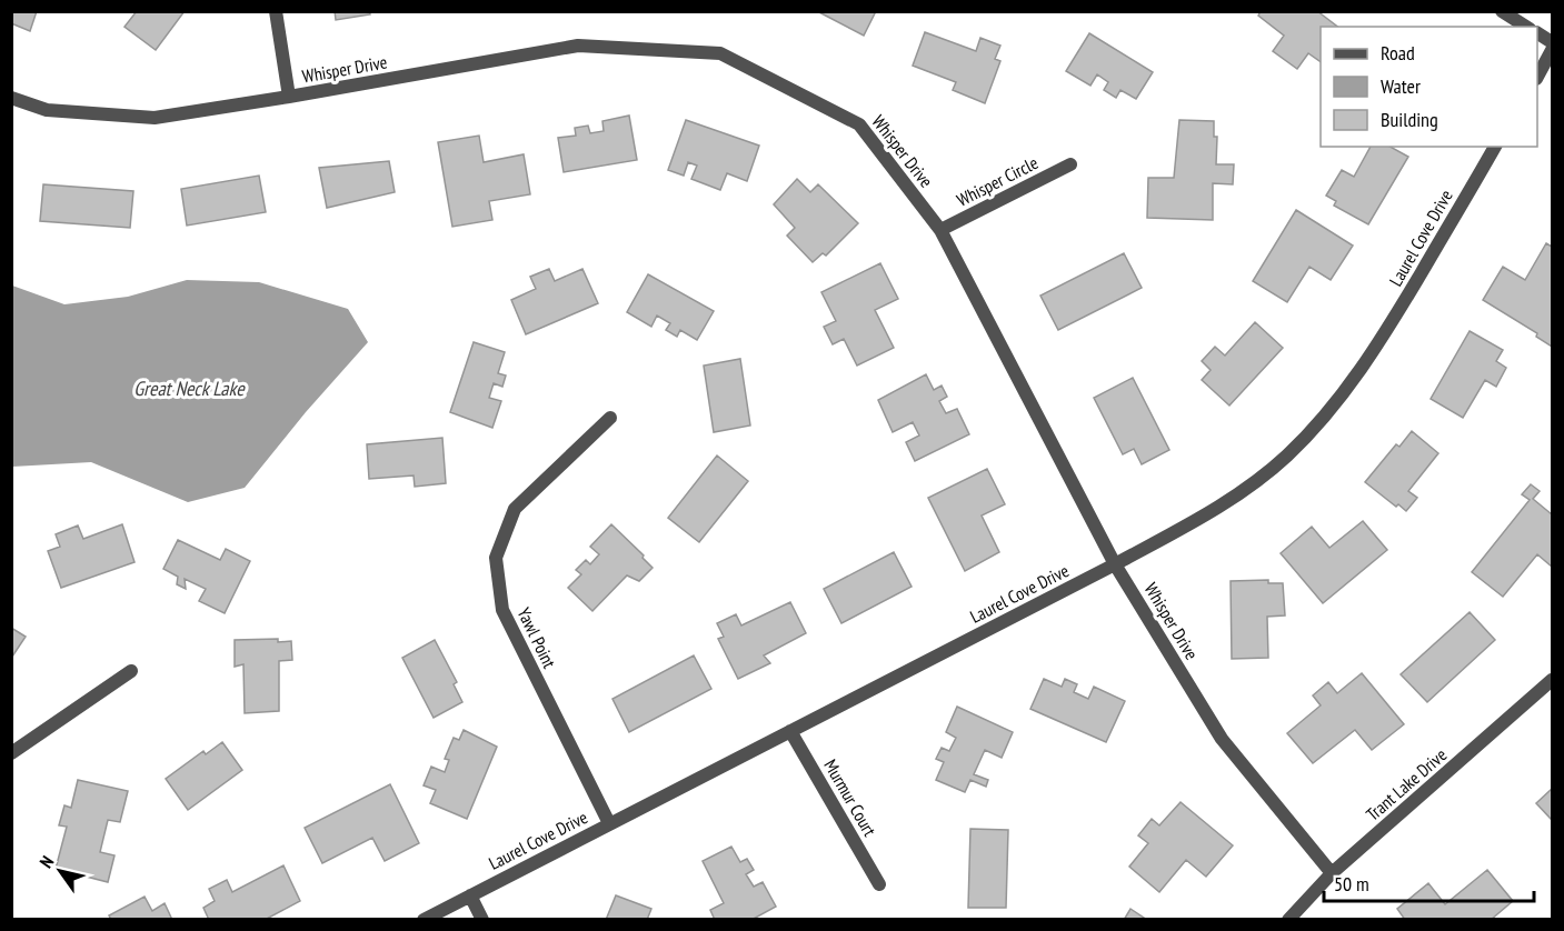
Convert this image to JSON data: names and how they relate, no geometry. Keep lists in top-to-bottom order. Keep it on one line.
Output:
{"streets":{"street":["Whisper Drive","Whisper Circle","Laurel Cove Drive","Yawl Point","Trant Lake Drive","Murmur Court"]},"crossings":[["Whisper Drive","Whisper Circle"],["Whisper Drive","Laurel Cove Drive"],["Whisper Drive","Trant Lake Drive"],["Laurel Cove Drive","Yawl Point"],["Laurel Cove Drive","Murmur Court"]],"water":["Great Neck Lake"],"legend":["Road","Water","Building"],"scale_bar":"50 m","north":"top left"}
